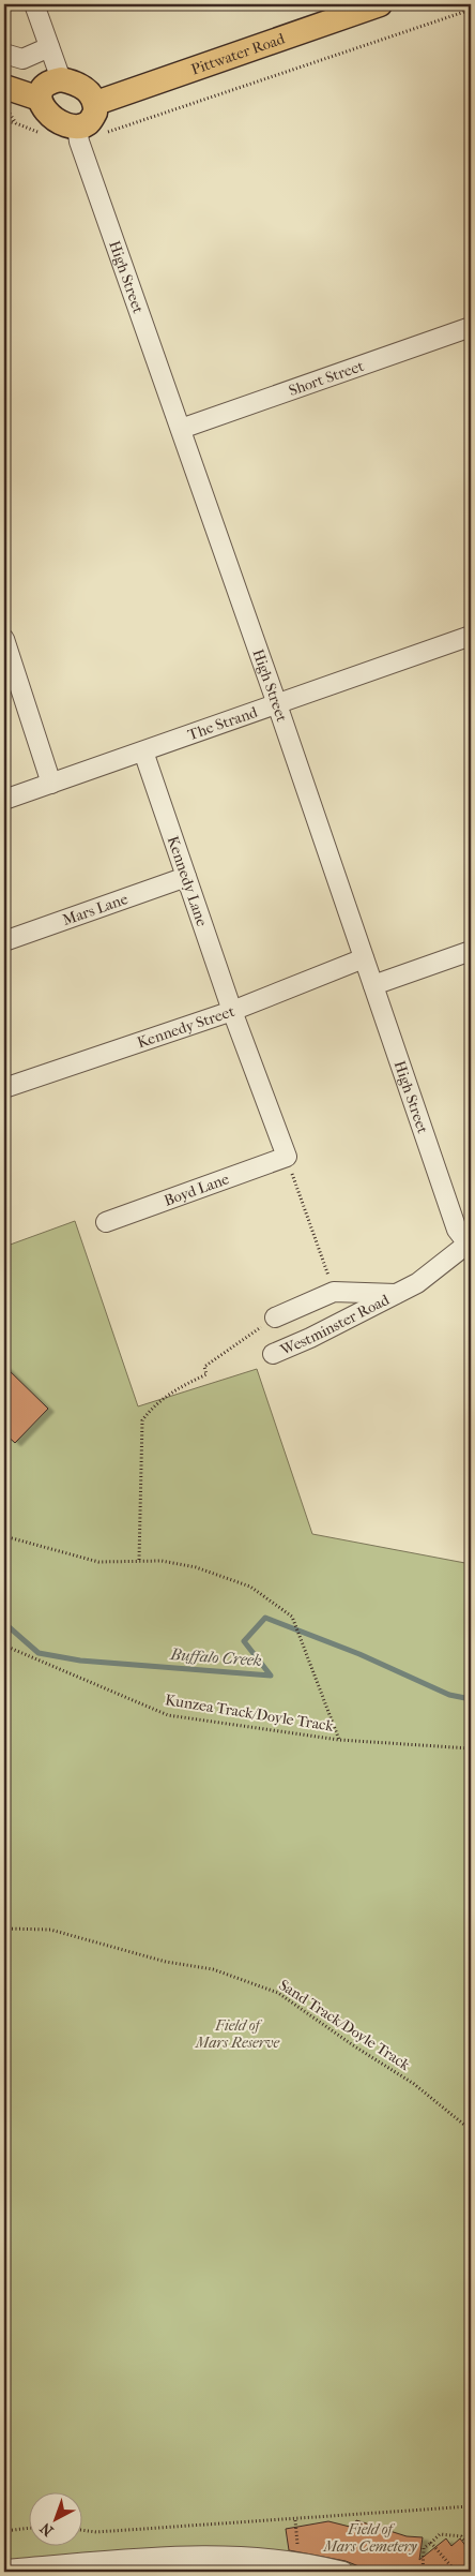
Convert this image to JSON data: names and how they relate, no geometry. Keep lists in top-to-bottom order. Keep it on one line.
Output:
{"streets":{"main road":["Pittwater Road"],"street":["High Street","Short Street","The Strand","Kennedy Lane","Mars Lane","Kennedy Street","Boyd Lane","Westminster Road"],"path":["Kunzea Track/Doyle Track","Sand Track/Doyle Track"]},"crossings":[["Pittwater Road","High Street"],["High Street","Short Street"],["High Street","The Strand"],["High Street","Kennedy Street"],["High Street","Westminster Road"],["The Strand","Kennedy Lane"],["Kennedy Lane","Mars Lane"],["Kennedy Lane","Kennedy Street"]],"water":["Buffalo Creek"],"parks":["Field of Mars Reserve","Field of Mars Cemetery"],"north":"bottom left"}
